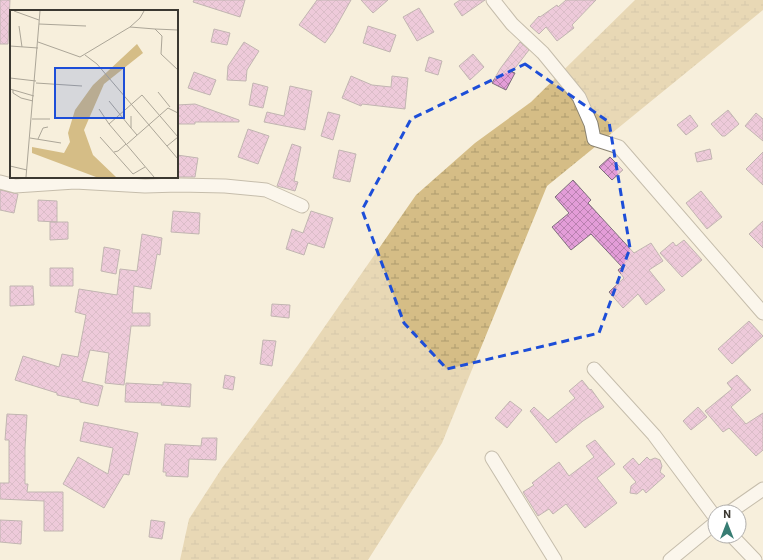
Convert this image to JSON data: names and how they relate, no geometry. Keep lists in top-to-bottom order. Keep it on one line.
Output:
{"north":"top"}
